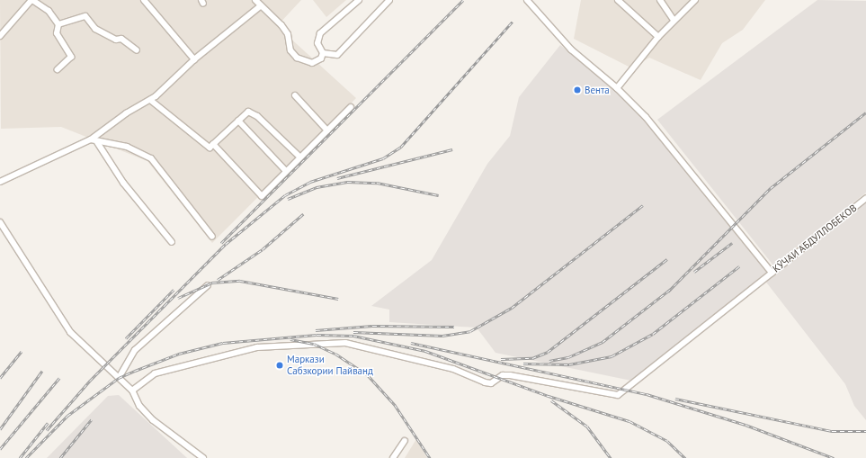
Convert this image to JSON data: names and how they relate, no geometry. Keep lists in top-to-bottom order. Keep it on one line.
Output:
{"streets":{"street":["КӮЧАИ АБДУЛЛОБЕКОВ"]},"places":["Вента","Маркази Сабзкории Пайванд"]}
